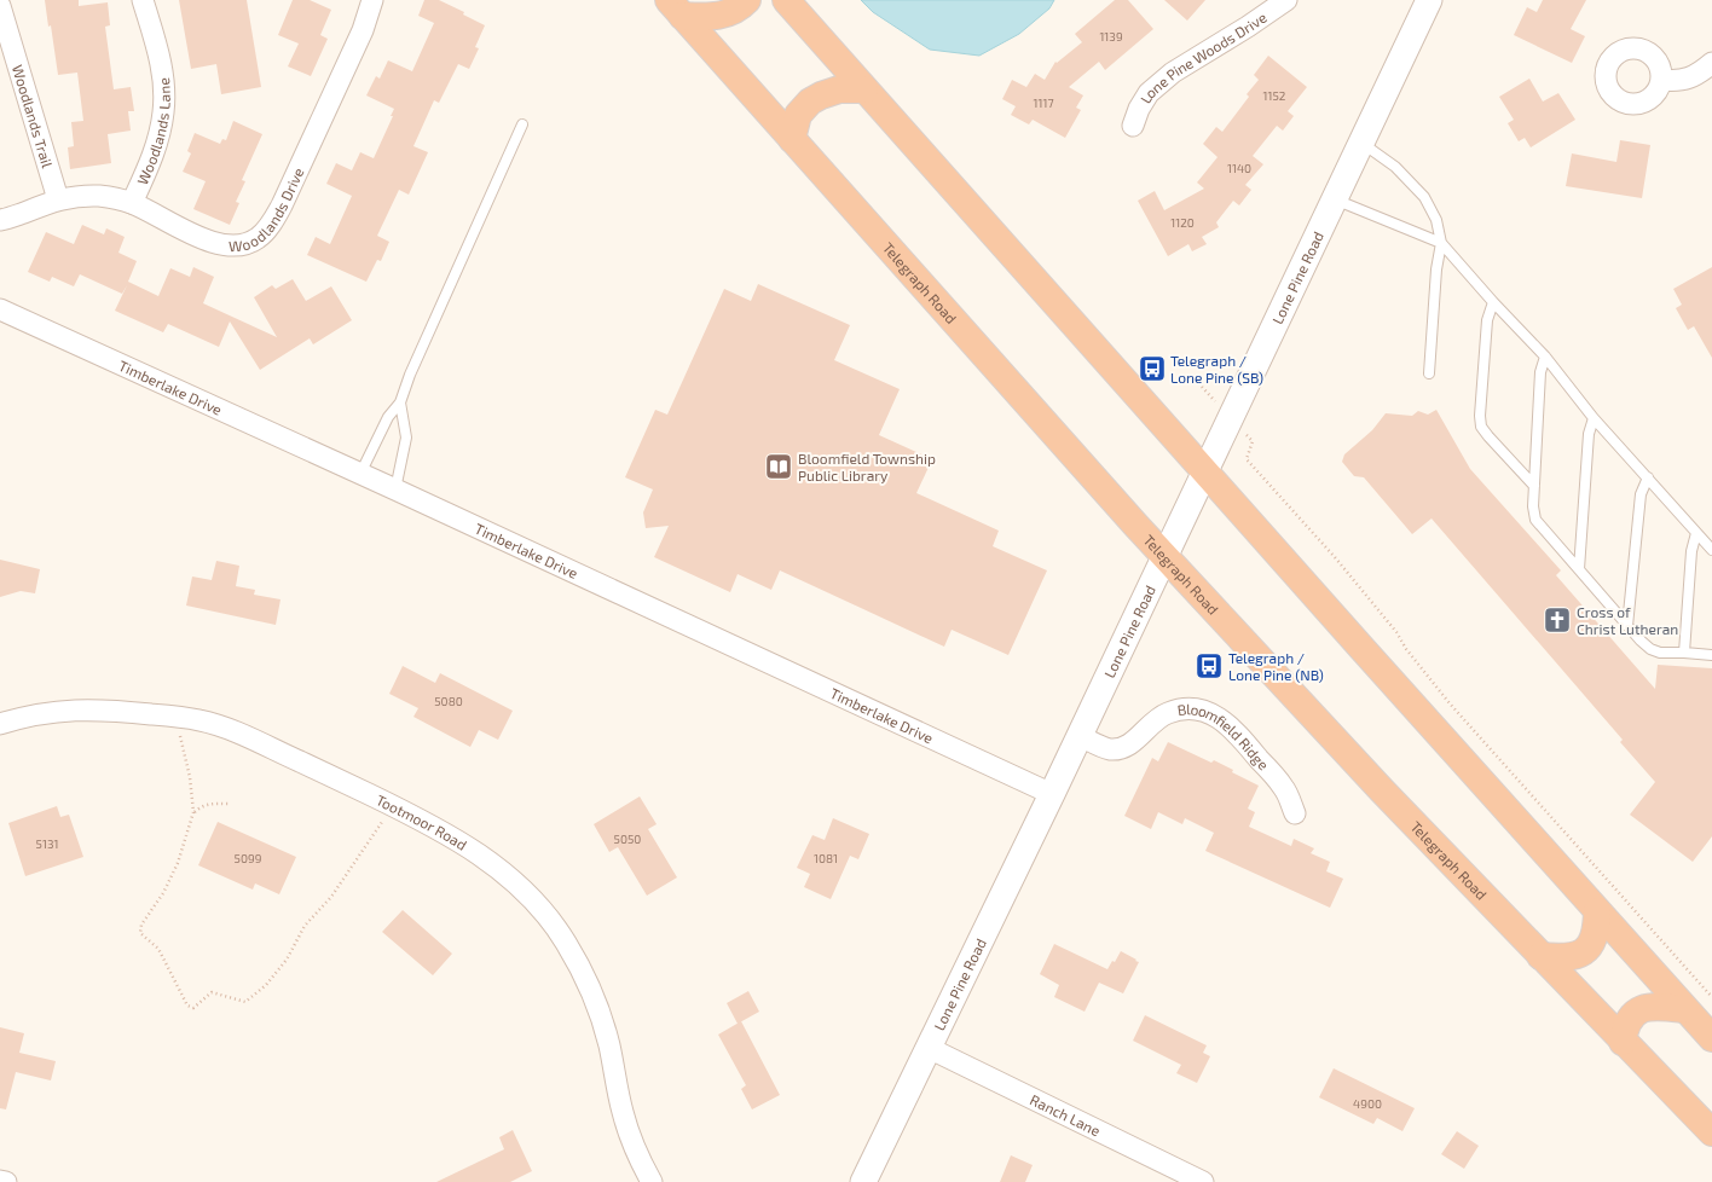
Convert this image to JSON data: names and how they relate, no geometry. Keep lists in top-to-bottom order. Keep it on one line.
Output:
{"streets":{"highway":["Telegraph Road"],"street":["Lone Pine Woods Drive","Woodlands Trail","Woodlands Lane","Woodlands Drive","Lone Pine Road","Timberlake Drive","Bloomfield Ridge","Tootmoor Road","Ranch Lane"]},"crossings":[["Woodlands Trail","Woodlands Drive"],["Woodlands Lane","Woodlands Drive"],["Lone Pine Road","Telegraph Road"],["Lone Pine Road","Timberlake Drive"],["Lone Pine Road","Bloomfield Ridge"],["Lone Pine Road","Ranch Lane"]],"places":{"bus stop":["Telegraph / Lone Pine (SB)","Telegraph / Lone Pine (NB)"],"library":["Bloomfield Township Public Library"],"church":["Cross of Christ Lutheran"]},"house_numbers":["1139","1152","1117","1140","1120","5080","5050","5131","5099","1081","4900"]}
